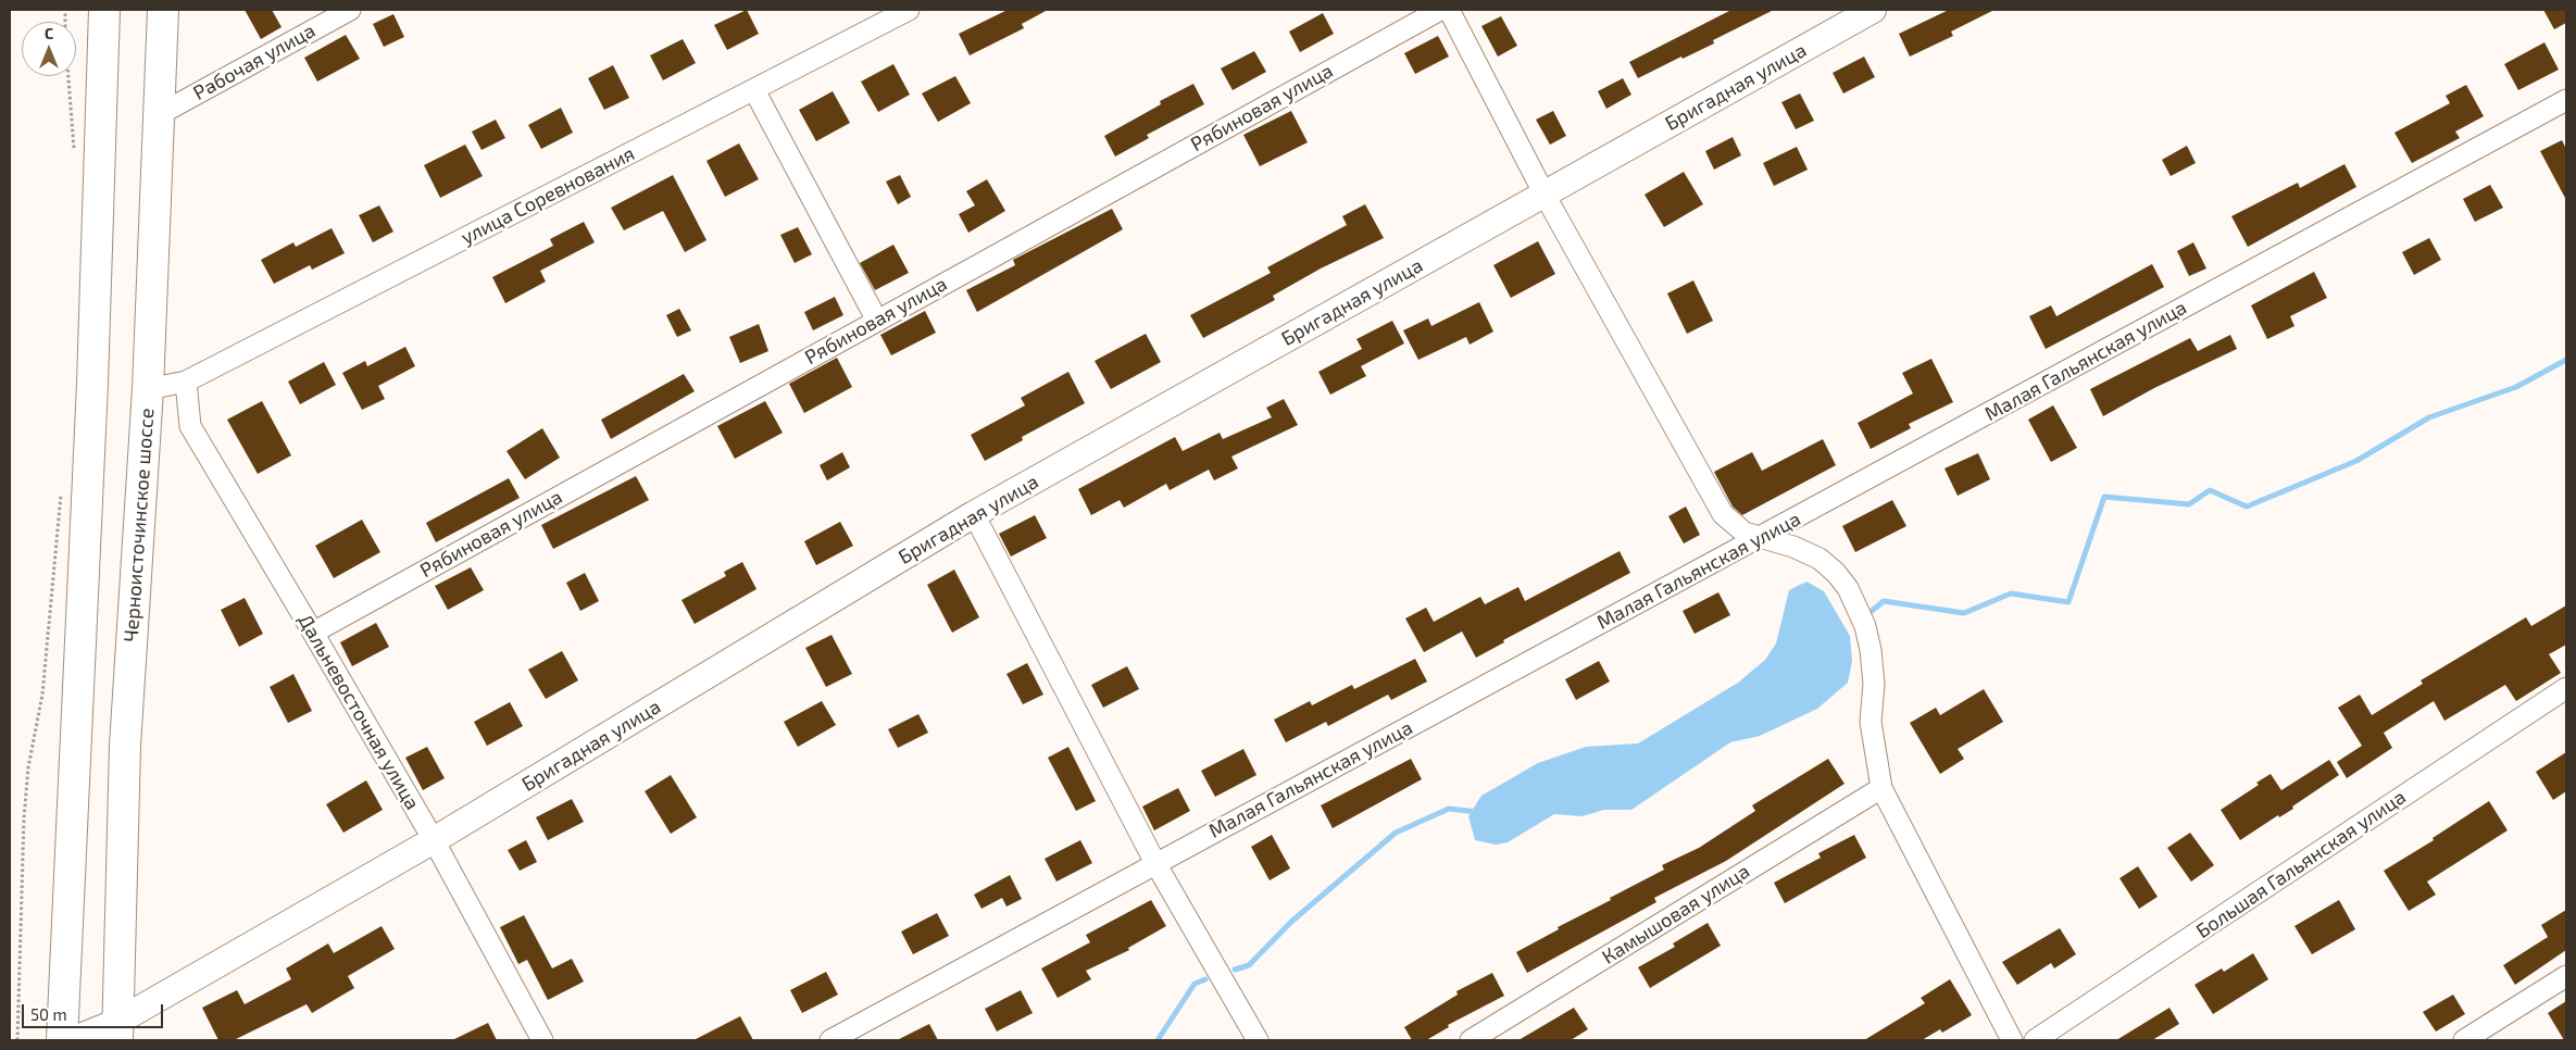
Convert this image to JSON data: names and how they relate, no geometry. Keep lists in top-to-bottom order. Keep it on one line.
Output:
{"streets":{"main road":["Черноисточинское шоссе"],"street":["Рабочая улица","Бригадная улица","Рябиновая улица","улица Соревнования","Малая Гальянская улица","Дальневосточная улица","Большая Гальянская улица","Камышовая улица"]},"crossings":[["Рабочая улица","Черноисточинское шоссе"],["Бригадная улица","Черноисточинское шоссе"],["Бригадная улица","Дальневосточная улица"],["Рябиновая улица","Дальневосточная улица"],["улица Соревнования","Черноисточинское шоссе"],["улица Соревнования","Дальневосточная улица"]],"scale_bar":"50 m","north":"top"}
